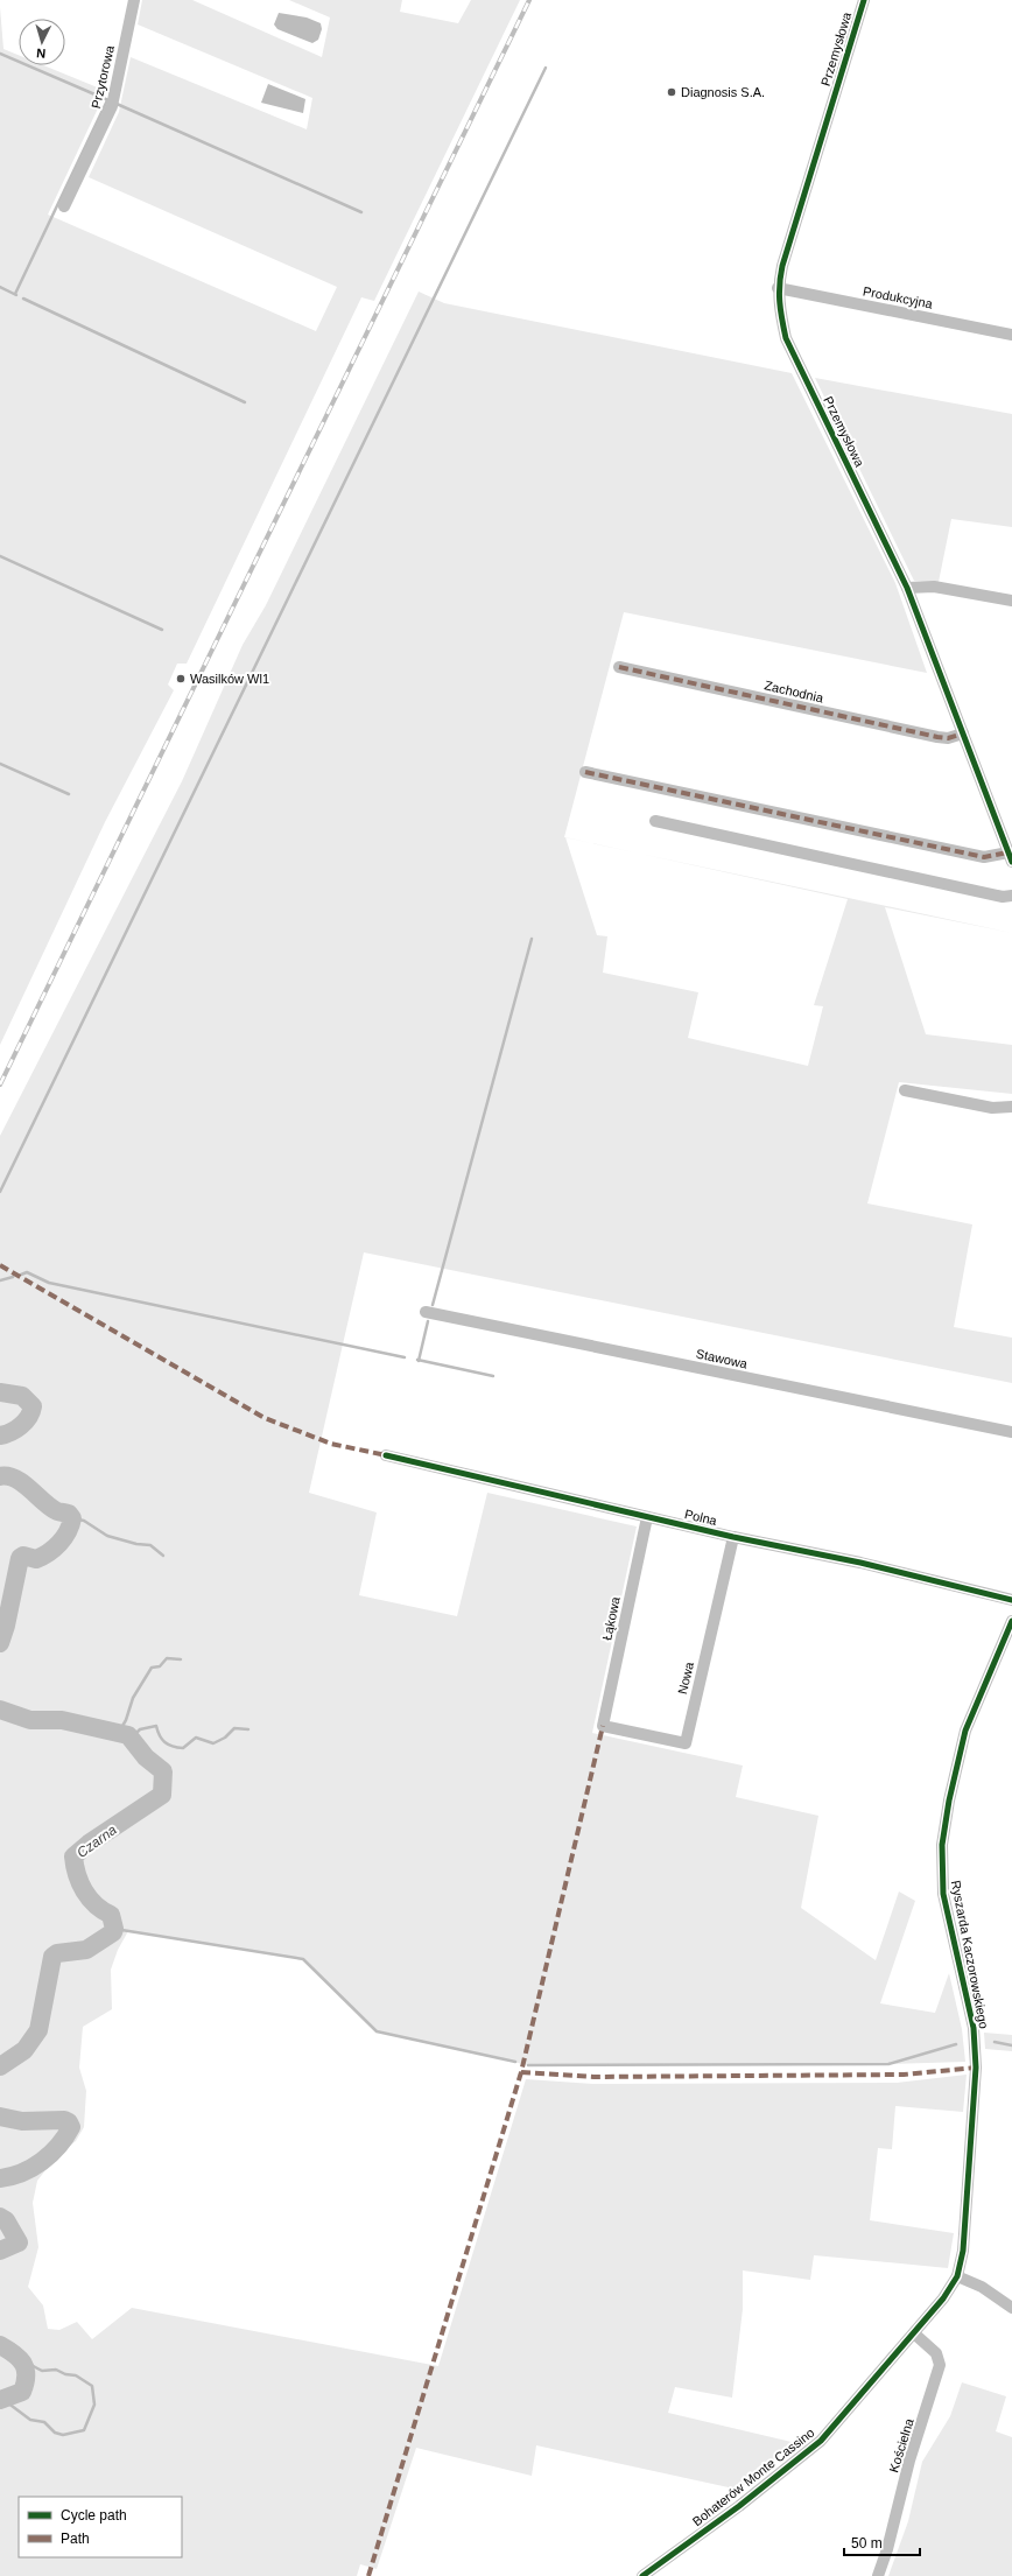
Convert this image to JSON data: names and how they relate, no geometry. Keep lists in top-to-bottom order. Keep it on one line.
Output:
{"streets":{"street":["Przemysłowa","Przytorowa","Produkcyjna","Zachodnia","Stawowa","Polna","Łąkowa","Nowa","Ryszarda Kaczorowskiego","Kościelna","Bohaterów Monte Cassino"]},"crossings":[["Przemysłowa","Produkcyjna"],["Przemysłowa","Zachodnia"],["Polna","Łąkowa"],["Polna","Nowa"],["Łąkowa","Nowa"],["Ryszarda Kaczorowskiego","Bohaterów Monte Cassino"],["Kościelna","Bohaterów Monte Cassino"]],"water":["Czarna"],"places":["Diagnosis S.A.","Wasilków Wl1"],"legend":["Cycle path","Path"],"scale_bar":"50 m","north":"bottom"}
